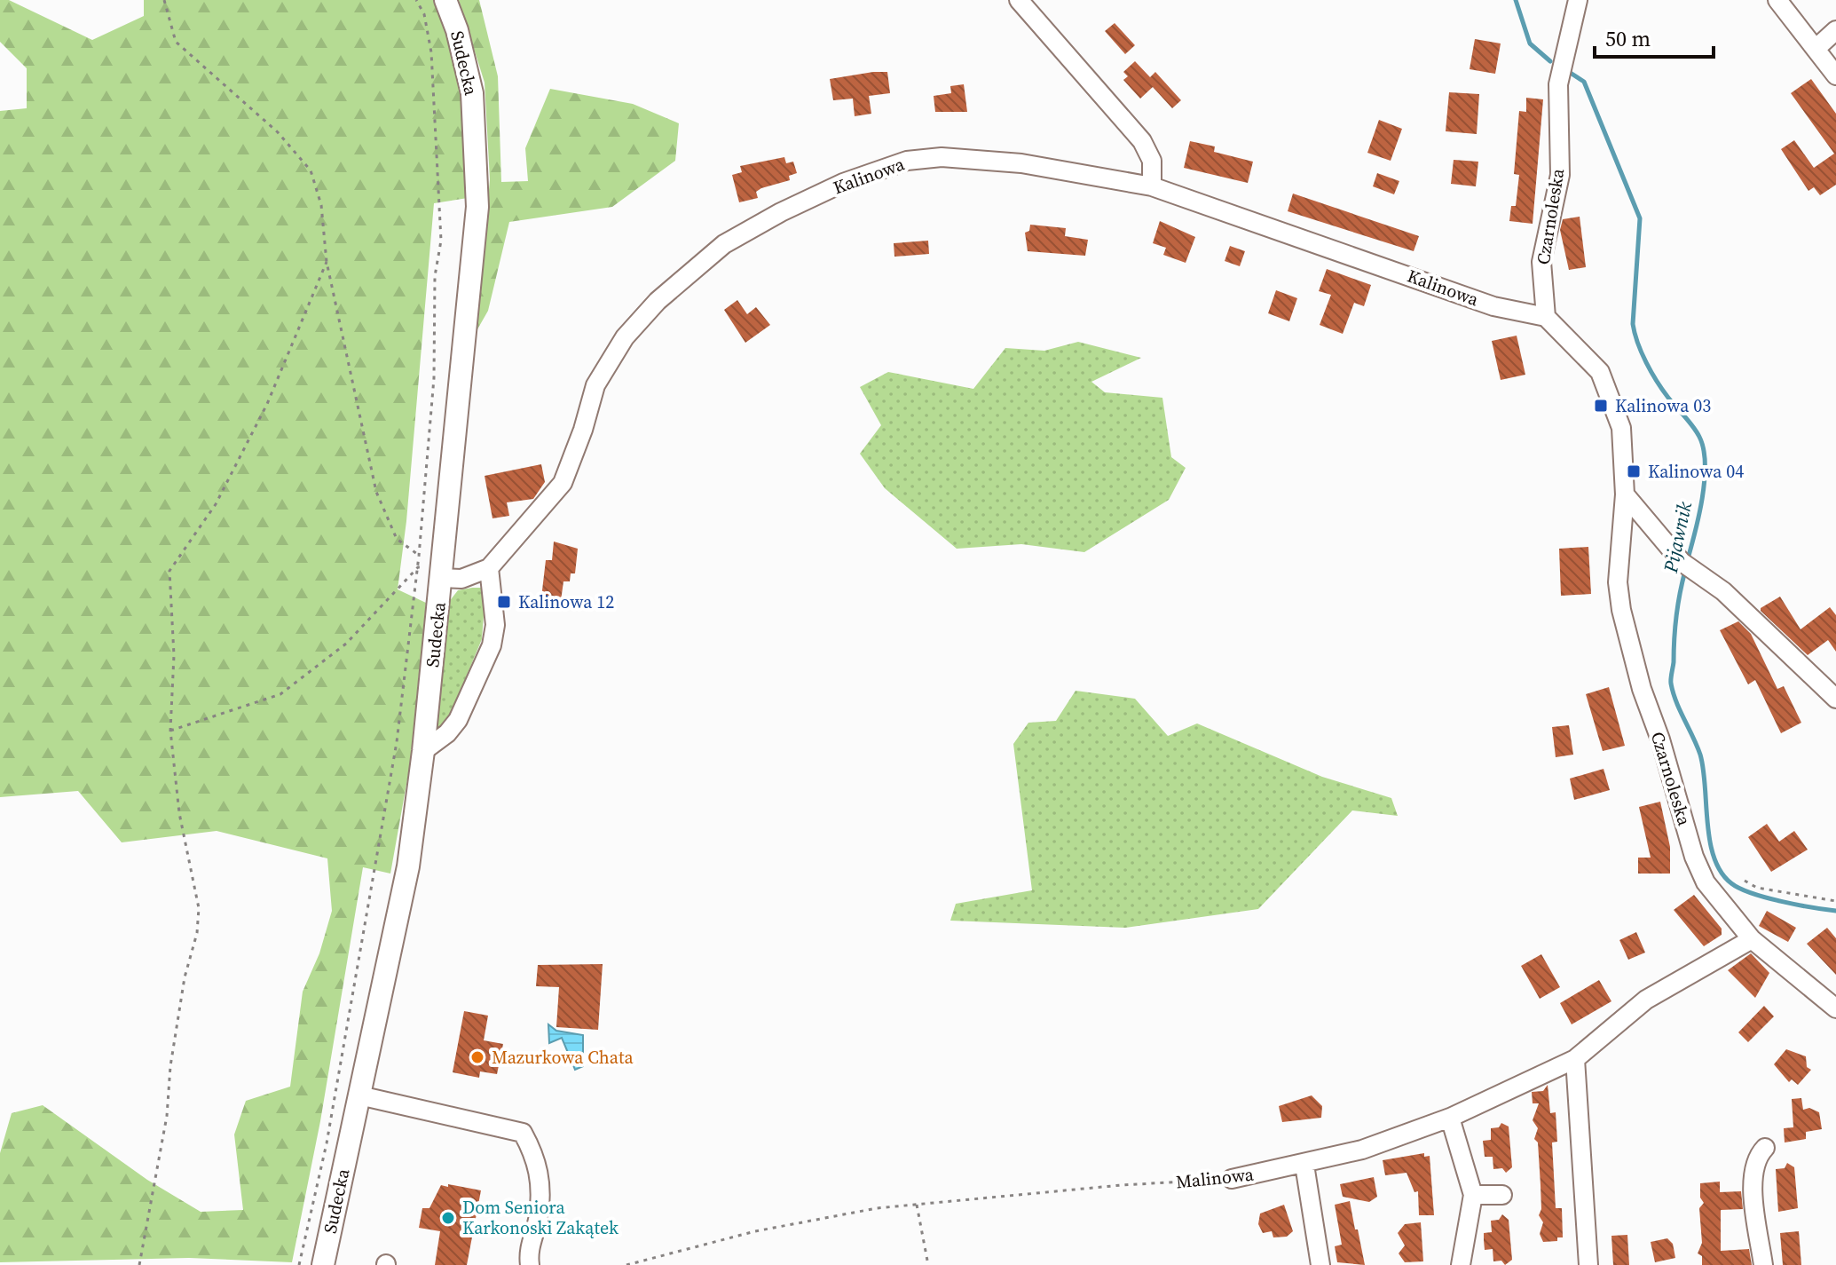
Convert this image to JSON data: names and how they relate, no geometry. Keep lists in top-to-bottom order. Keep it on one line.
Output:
{"streets":{"main road":["Sudecka"],"street":["Kalinowa","Czarnoleska","Malinowa"]},"crossings":[["Kalinowa","Czarnoleska"],["Czarnoleska","Malinowa"]],"water":["Pijawnik"],"places":{"transit":["Kalinowa 03","Kalinowa 04","Kalinowa 12"],"other":["Mazurkowa Chata","Dom Seniora Karkonoski Zakątek"]},"scale_bar":"50 m"}
